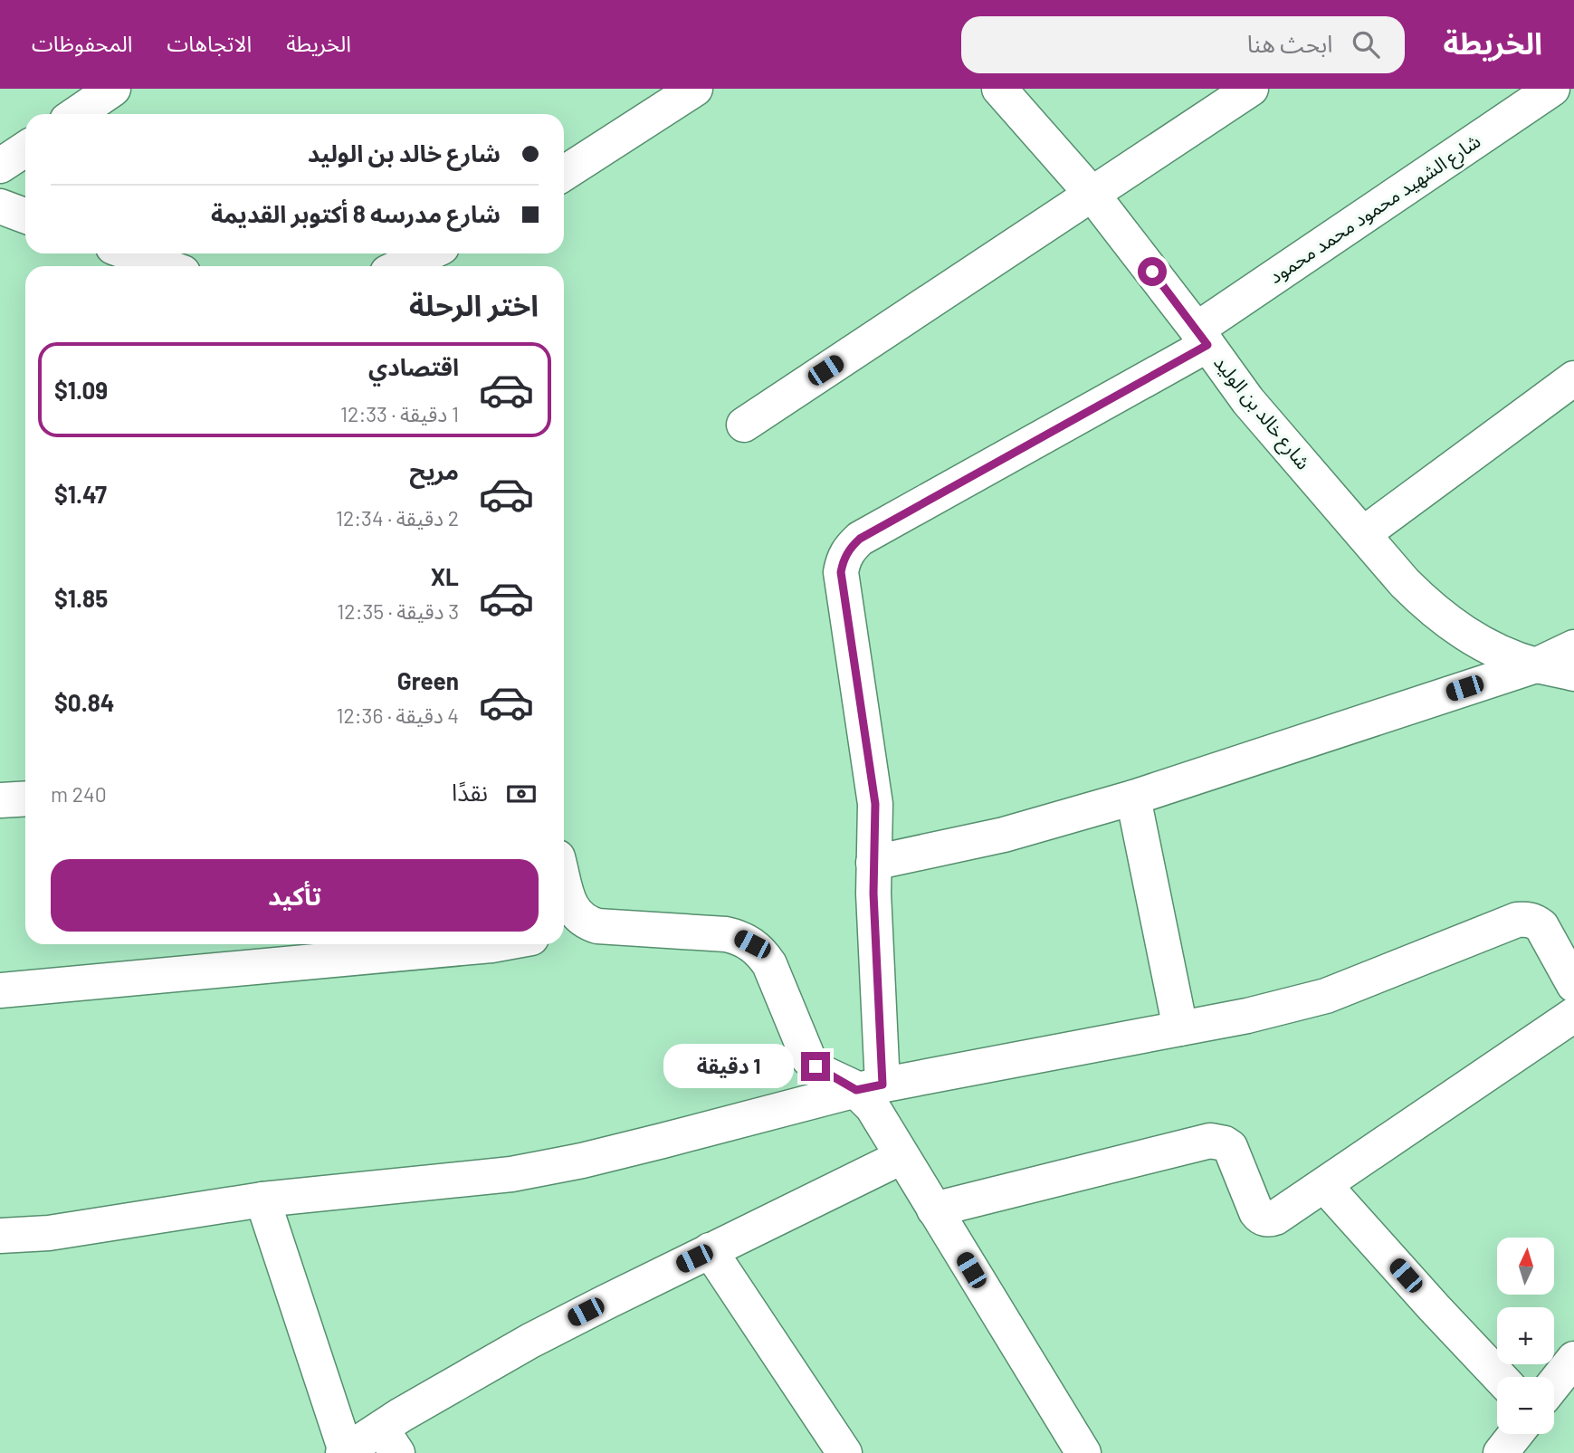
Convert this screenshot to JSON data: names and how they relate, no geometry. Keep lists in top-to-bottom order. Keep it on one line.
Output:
{"streets":{"street":["شارع الشهيد محمود محمد محمود","شارع خالد بن الوليد"]},"crossings":[["شارع الشهيد محمود محمد محمود","شارع خالد بن الوليد"]],"north":"top","page":{"header":"الخريطة","search":"ابحث هنا","nav":["الخريطة","الاتجاهات","المحفوظات"],"banner":["شارع خالد بن الوليد","شارع مدرسه 8 أكتوبر القديمة"],"heading":"اختر الرحلة","list":[{"name":"اقتصادي","note":"1 دقيقة · 12:33","value":"$1.09"},{"name":"مريح","note":"2 دقيقة · 12:34","value":"$1.47"},{"name":"XL","note":"3 دقيقة · 12:35","value":"$1.85"},{"name":"Green","note":"4 دقيقة · 12:36","value":"$0.84"}],"pay":["نقدًا","240 m"],"buttons":"تأكيد","bubble":"1 دقيقة","map_buttons":["+","−"]}}
